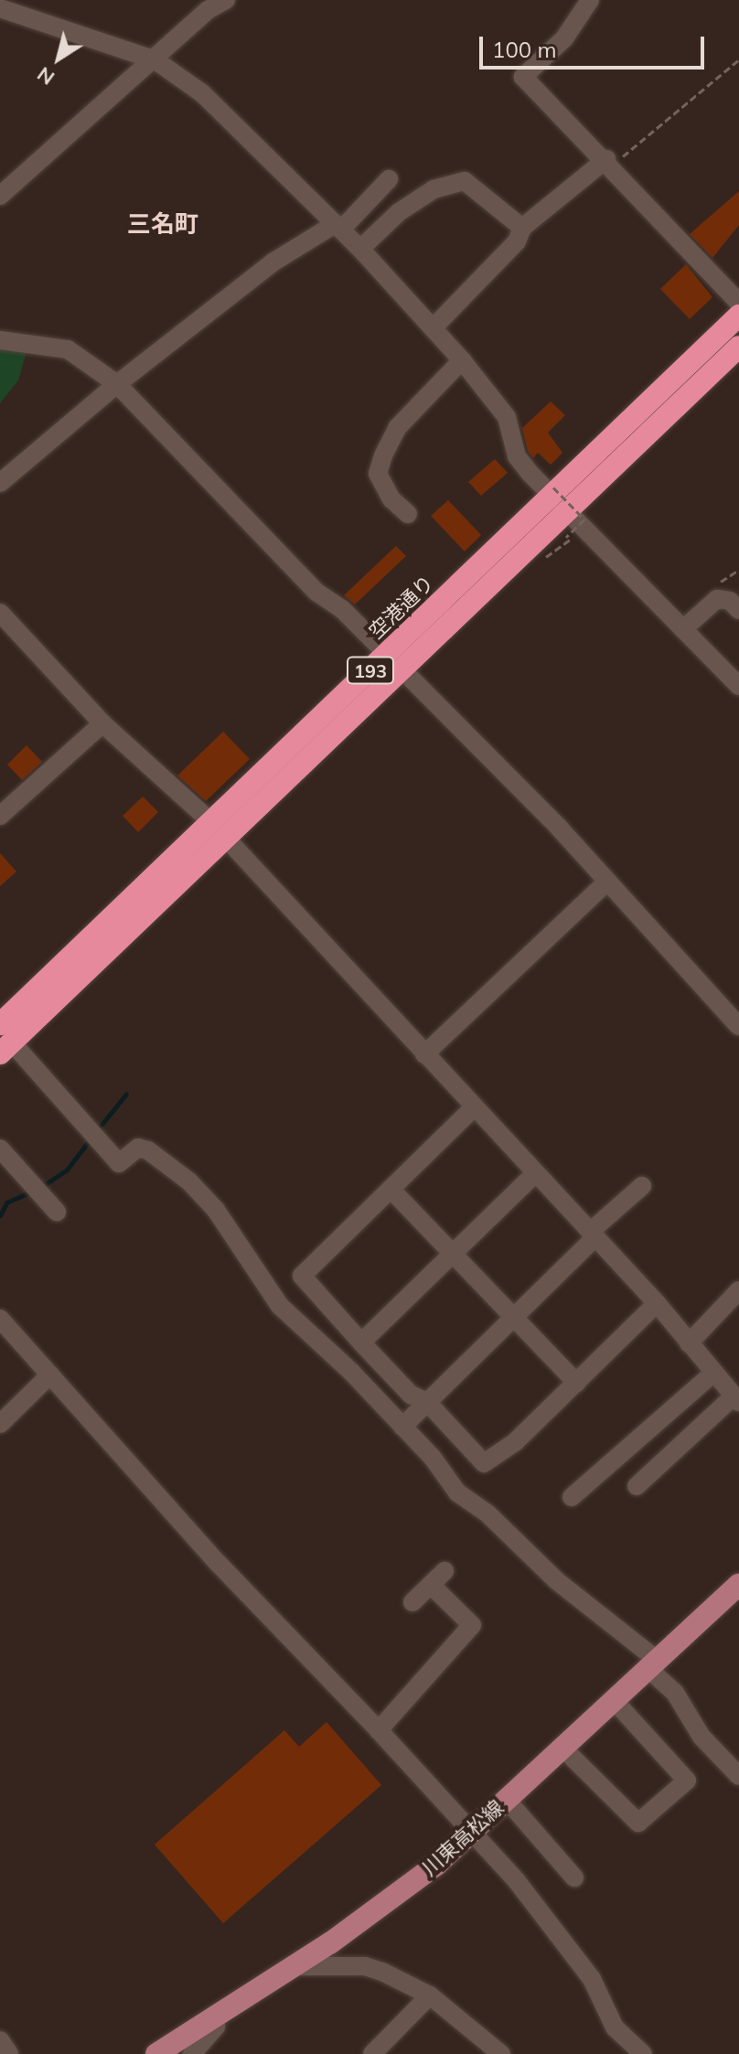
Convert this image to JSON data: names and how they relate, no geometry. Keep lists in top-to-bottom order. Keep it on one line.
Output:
{"streets":{"highway":["空港通り","193"],"main road":["川東高松線"]},"crossings":[["空港通り","193"]],"districts":["三名町"],"scale_bar":"100 m","north":"bottom left"}
